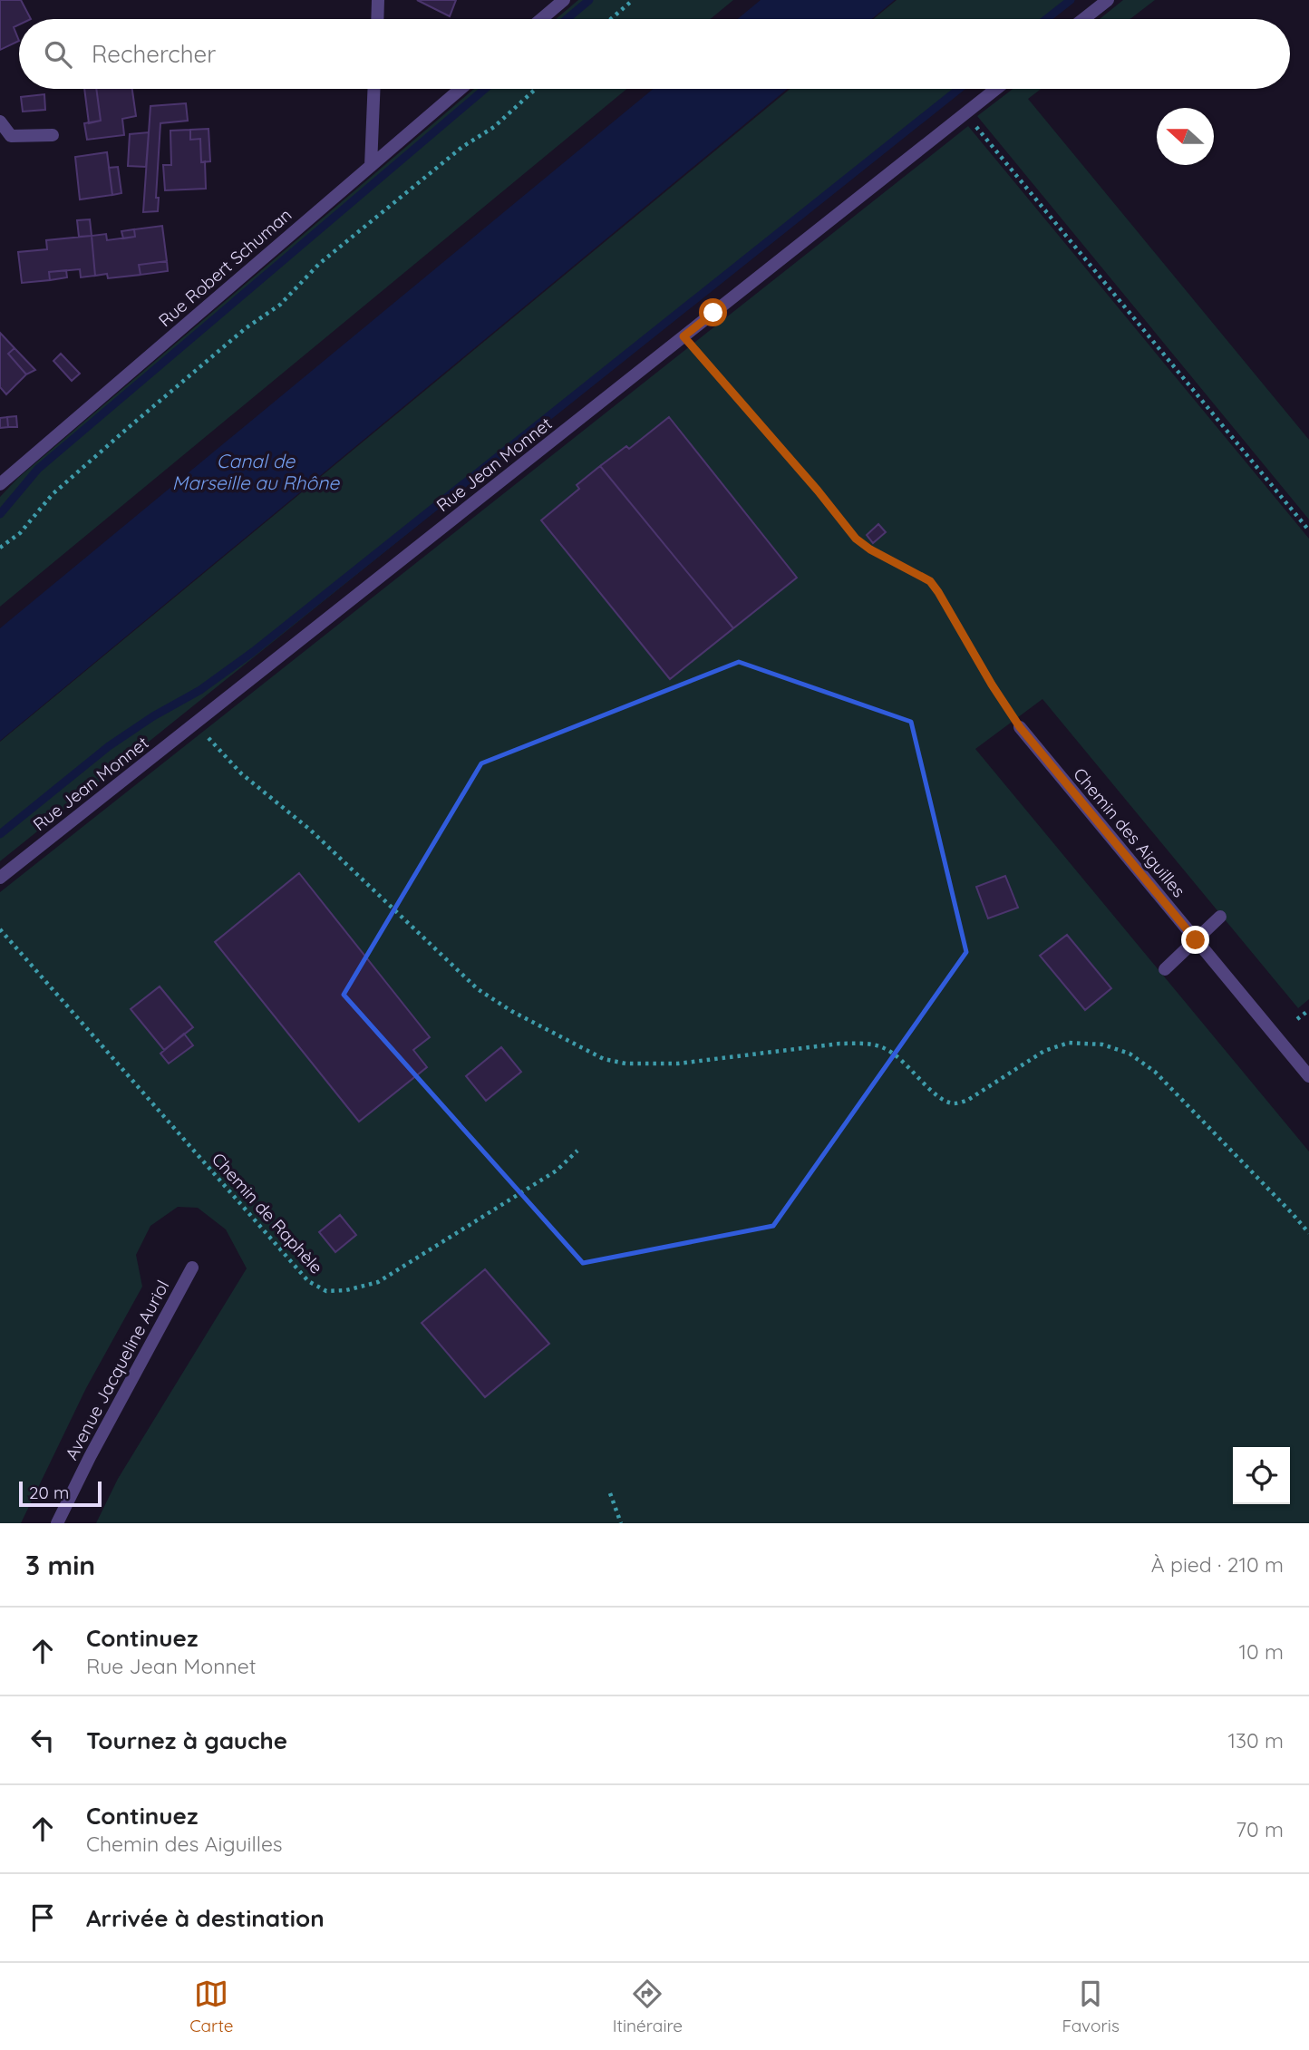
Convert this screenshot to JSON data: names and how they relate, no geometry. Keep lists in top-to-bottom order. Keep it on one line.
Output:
{"streets":{"street":["Rue Robert Schuman","Rue Jean Monnet","Chemin des Aiguilles","Avenue Jacqueline Auriol"],"path":["Chemin de Raphèle"]},"water":["Canal de Marseille au Rhône"],"scale_bar":"20 m","north":"left","page":{"search":"Rechercher","scale":"20 m","heading":["3 min","À pied · 210 m"],"list":[["Continuez","Rue Jean Monnet","10 m"],["Tournez à gauche","130 m"],["Continuez","Chemin des Aiguilles","70 m"],"Arrivée à destination"],"nav":["Carte","Itinéraire","Favoris"]}}
